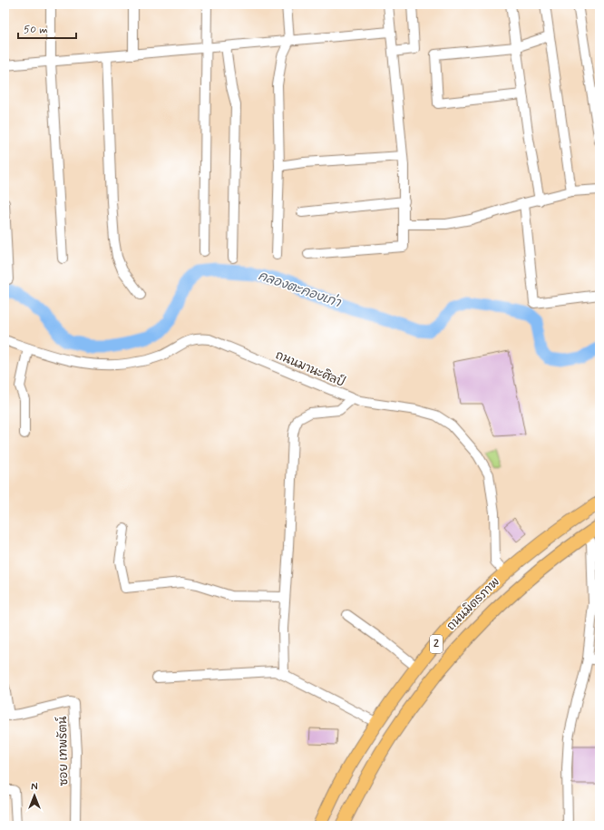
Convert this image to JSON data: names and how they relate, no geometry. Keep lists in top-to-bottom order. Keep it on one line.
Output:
{"streets":{"highway":["ถนนมิตรภาพ","2"],"street":["ถนนมานะศิลป์","ซอย เทพรัตน์"]},"crossings":[["ถนนมานะศิลป์","ถนนมิตรภาพ"]],"water":["คลองตะคองเก่า"],"scale_bar":"50 m","north":"top"}
